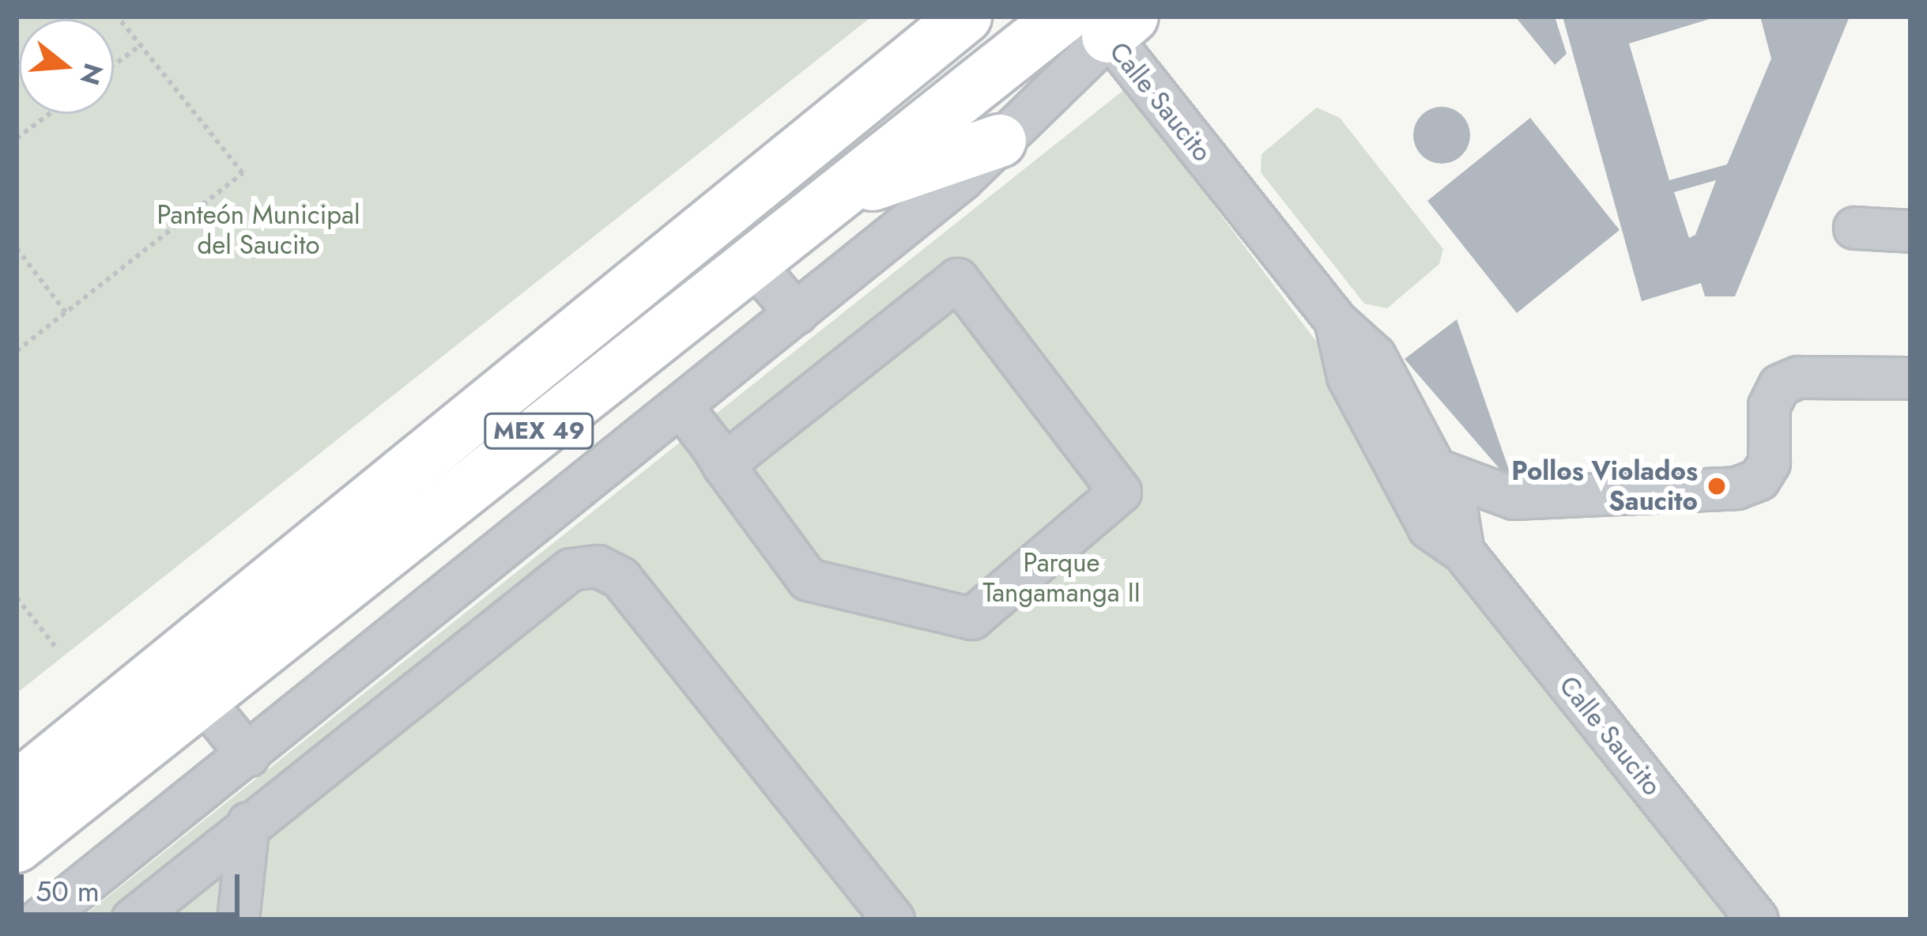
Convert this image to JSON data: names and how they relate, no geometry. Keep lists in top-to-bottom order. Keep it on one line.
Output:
{"streets":{"main road":["MEX 49"],"street":["Calle Saucito"]},"crossings":[["Calle Saucito","MEX 49"]],"parks":["Panteón Municipal del Saucito","Parque Tangamanga II"],"places":["Pollos Violados Saucito"],"scale_bar":"50 m","north":"right"}
